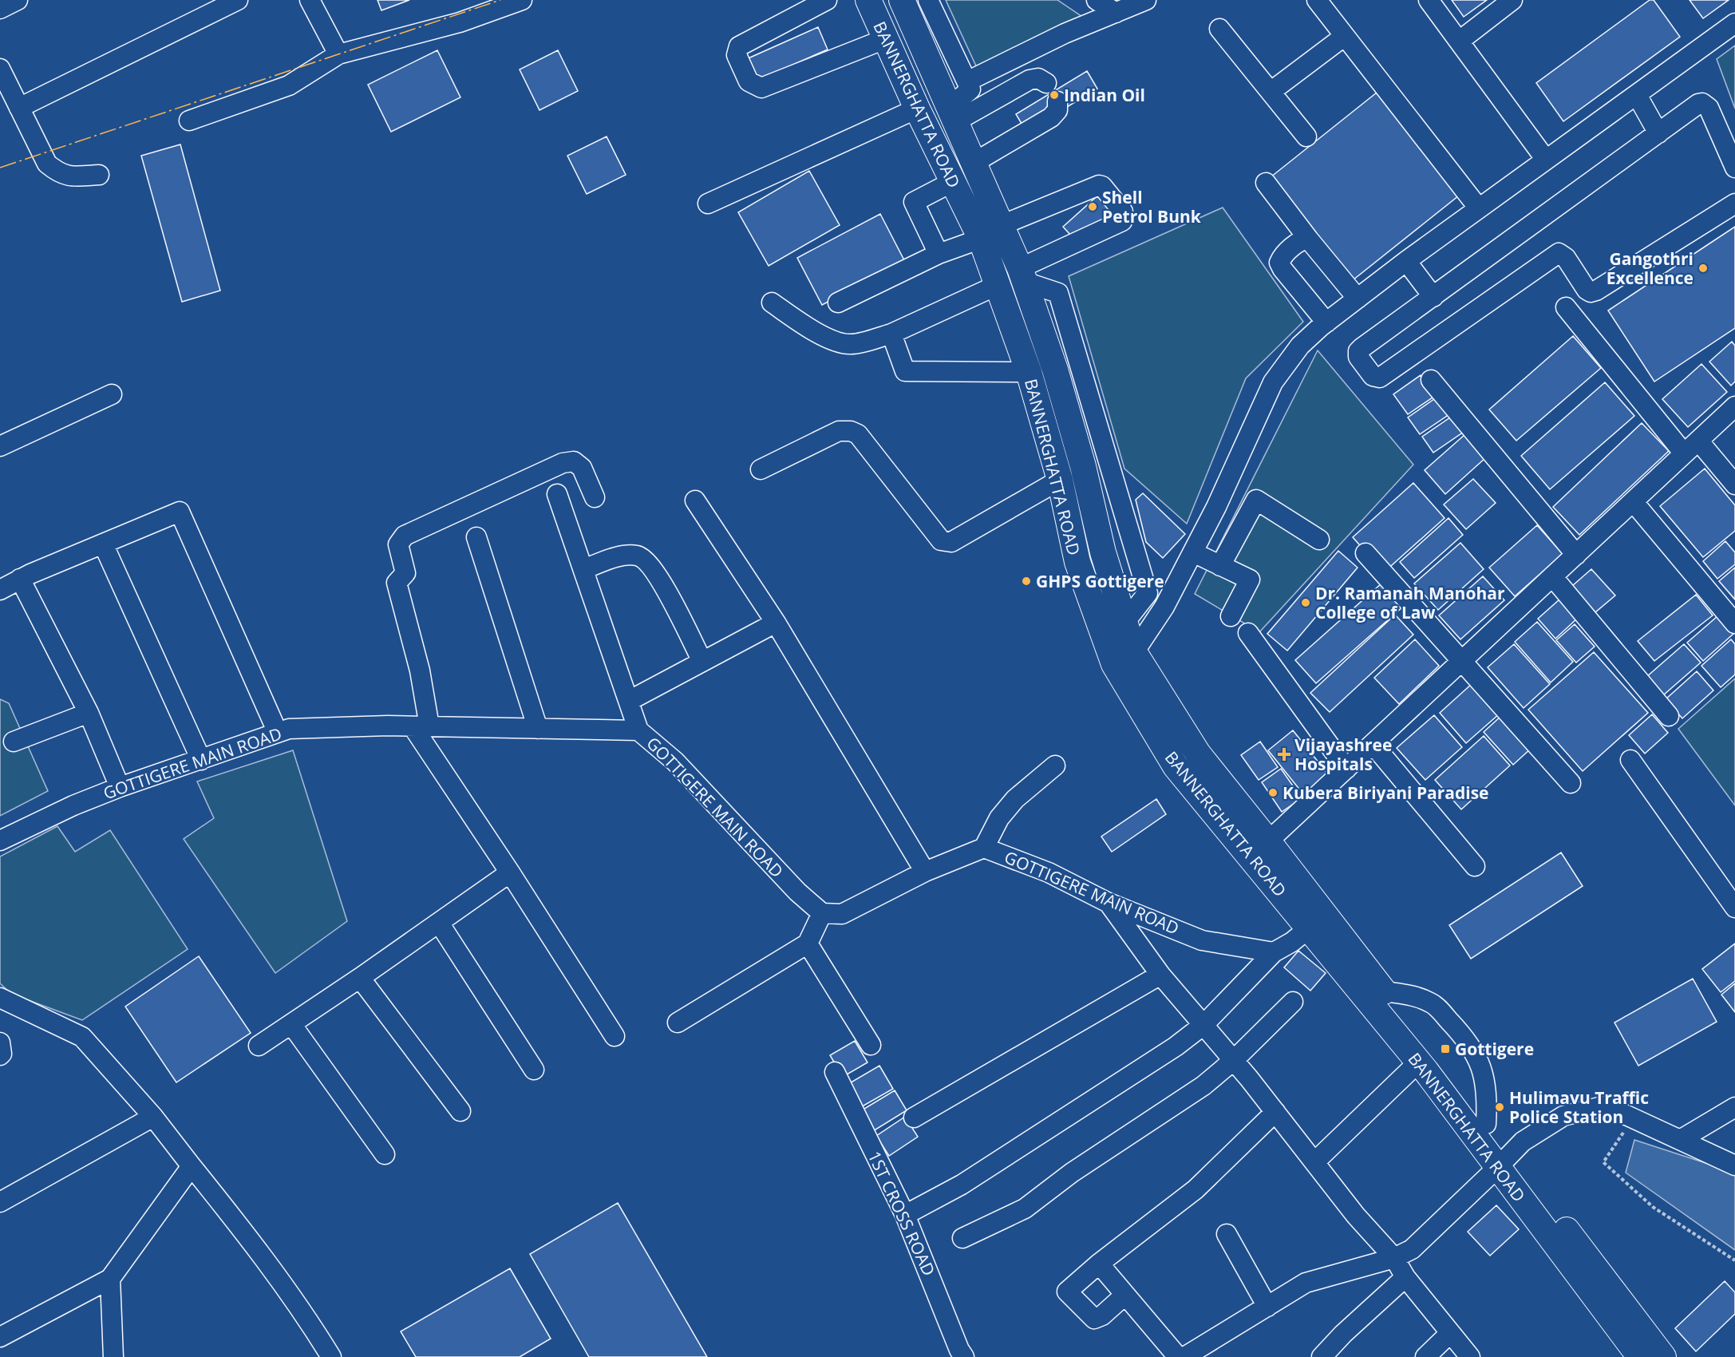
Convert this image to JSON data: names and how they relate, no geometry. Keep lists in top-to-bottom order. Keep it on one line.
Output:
{"streets":{"main road":["BANNERGHATTA ROAD"],"street":["GOTTIGERE MAIN ROAD","1ST CROSS ROAD"]},"places":{"other":["Indian Oil","Shell Petrol Bunk","Gangothri Excellence","GHPS Gottigere","Dr. Ramanah Manohar College of Law","Kubera Biriyani Paradise","Hulimavu Traffic Police Station"],"health":["Vijayashree Hospitals"],"transit":["Gottigere"]}}
